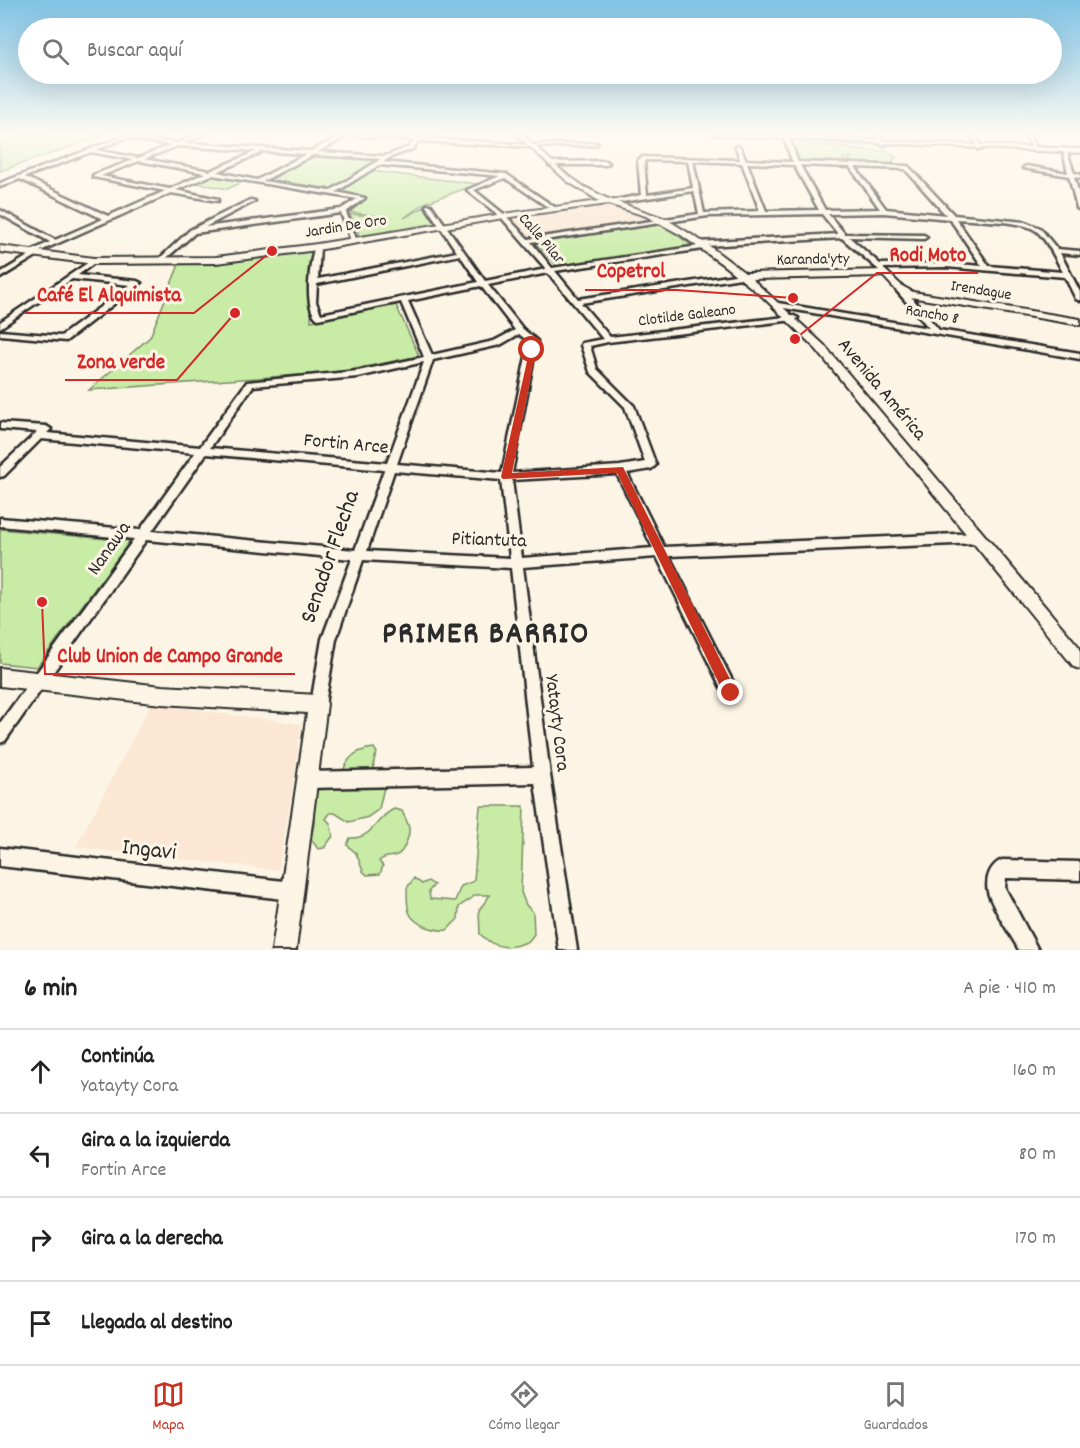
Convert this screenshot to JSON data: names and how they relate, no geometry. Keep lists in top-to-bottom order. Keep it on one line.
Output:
{"streets":{"street":["Jardin De Oro","Calle Pilar","Karanda'yty","Irendague","Rancho 8","Clotilde Galeano","Avenida América","Fortin Arce","Pitiantuta","Nanawa","Senador Flecha","Yatayty Cora","Ingavi"]},"crossings":[["Jardin De Oro","Calle Pilar"],["Jardin De Oro","Avenida América"],["Jardin De Oro","Yatayty Cora"],["Calle Pilar","Clotilde Galeano"],["Karanda'yty","Irendague"],["Karanda'yty","Avenida América"],["Rancho 8","Avenida América"],["Clotilde Galeano","Avenida América"],["Clotilde Galeano","Fortin Arce"],["Avenida América","Pitiantuta"],["Fortin Arce","Nanawa"],["Fortin Arce","Senador Flecha"],["Fortin Arce","Yatayty Cora"],["Pitiantuta","Nanawa"],["Pitiantuta","Senador Flecha"],["Pitiantuta","Yatayty Cora"],["Nanawa","Senador Flecha"],["Senador Flecha","Ingavi"]],"districts":["PRIMER BARRIO"],"places":["Café El Alquimista","Copetrol","Zona verde","Rodi Moto","Club Union de Campo Grande"],"page":{"search":"Buscar aquí","heading":["6 min","A pie · 410 m"],"list":[["Continúa","Yatayty Cora","160 m"],["Gira a la izquierda","Fortin Arce","80 m"],["Gira a la derecha","170 m"],"Llegada al destino"],"nav":["Mapa","Cómo llegar","Guardados"]}}
